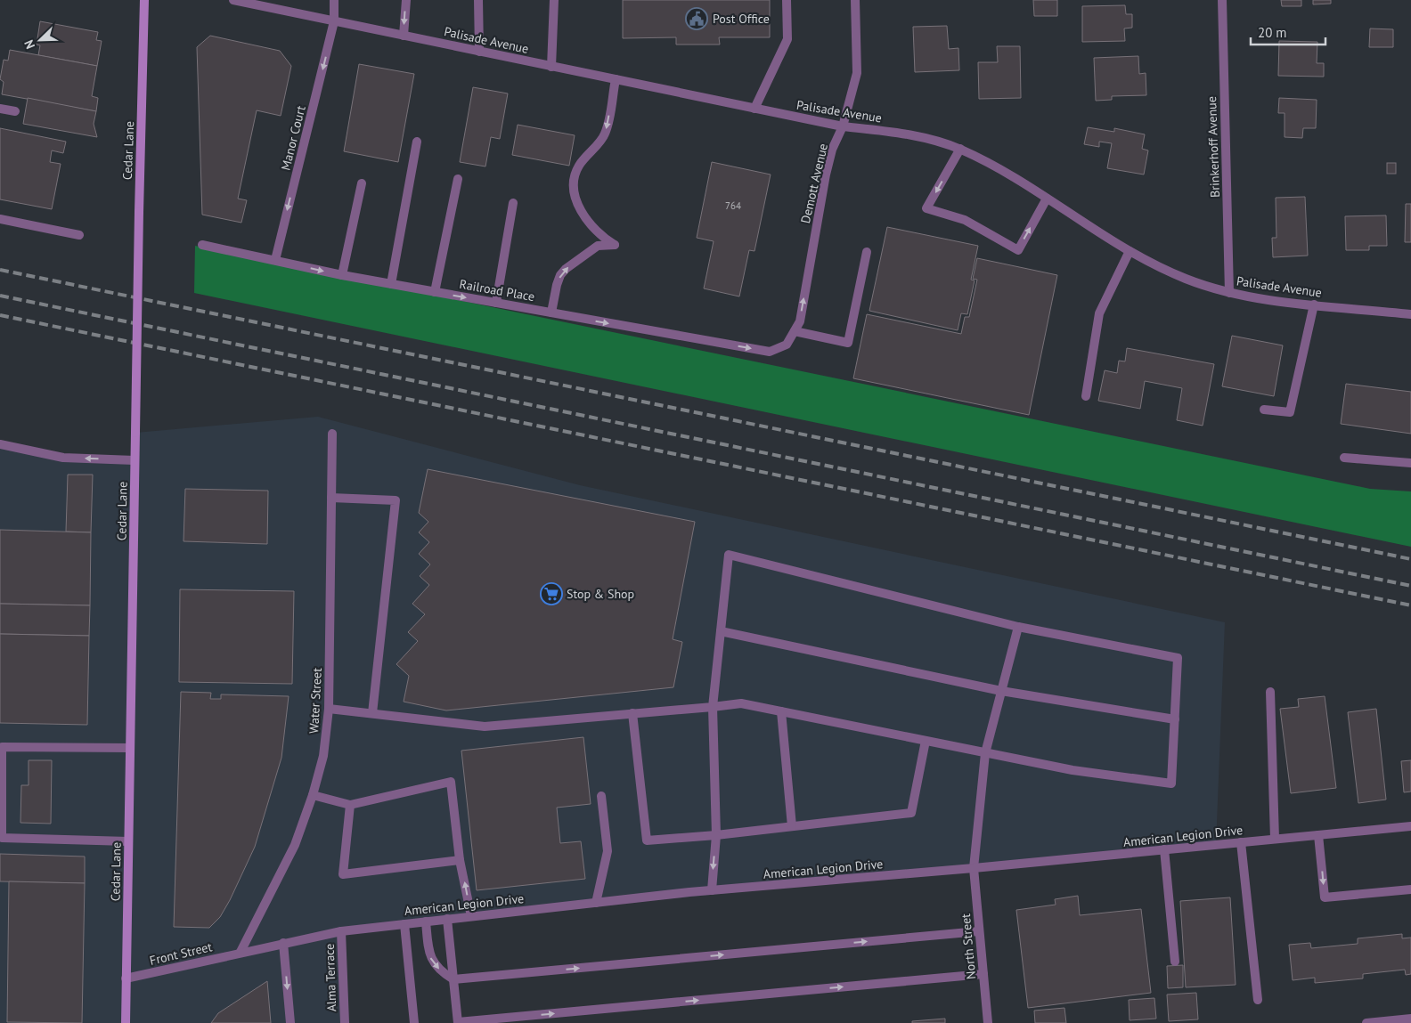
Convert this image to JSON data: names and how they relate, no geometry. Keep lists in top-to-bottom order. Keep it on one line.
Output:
{"streets":{"main road":["Cedar Lane"],"street":["Palisade Avenue","Manor Court","Brinkerhoff Avenue","Demott Avenue","Railroad Place","Water Street","American Legion Drive","North Street","Front Street","Alma Terrace"]},"crossings":[["Palisade Avenue","Manor Court"],["Palisade Avenue","Brinkerhoff Avenue"],["Palisade Avenue","Demott Avenue"],["Manor Court","Railroad Place"],["Cedar Lane","Front Street"],["Demott Avenue","Railroad Place"],["Water Street","American Legion Drive"],["Water Street","Front Street"],["American Legion Drive","North Street"],["American Legion Drive","Front Street"],["American Legion Drive","Alma Terrace"]],"one_way":["Demott Avenue","Railroad Place"],"places":{"public building":["Post Office"],"supermarket":["Stop & Shop"]},"house_numbers":["764"],"scale_bar":"20 m","north":"bottom left"}
